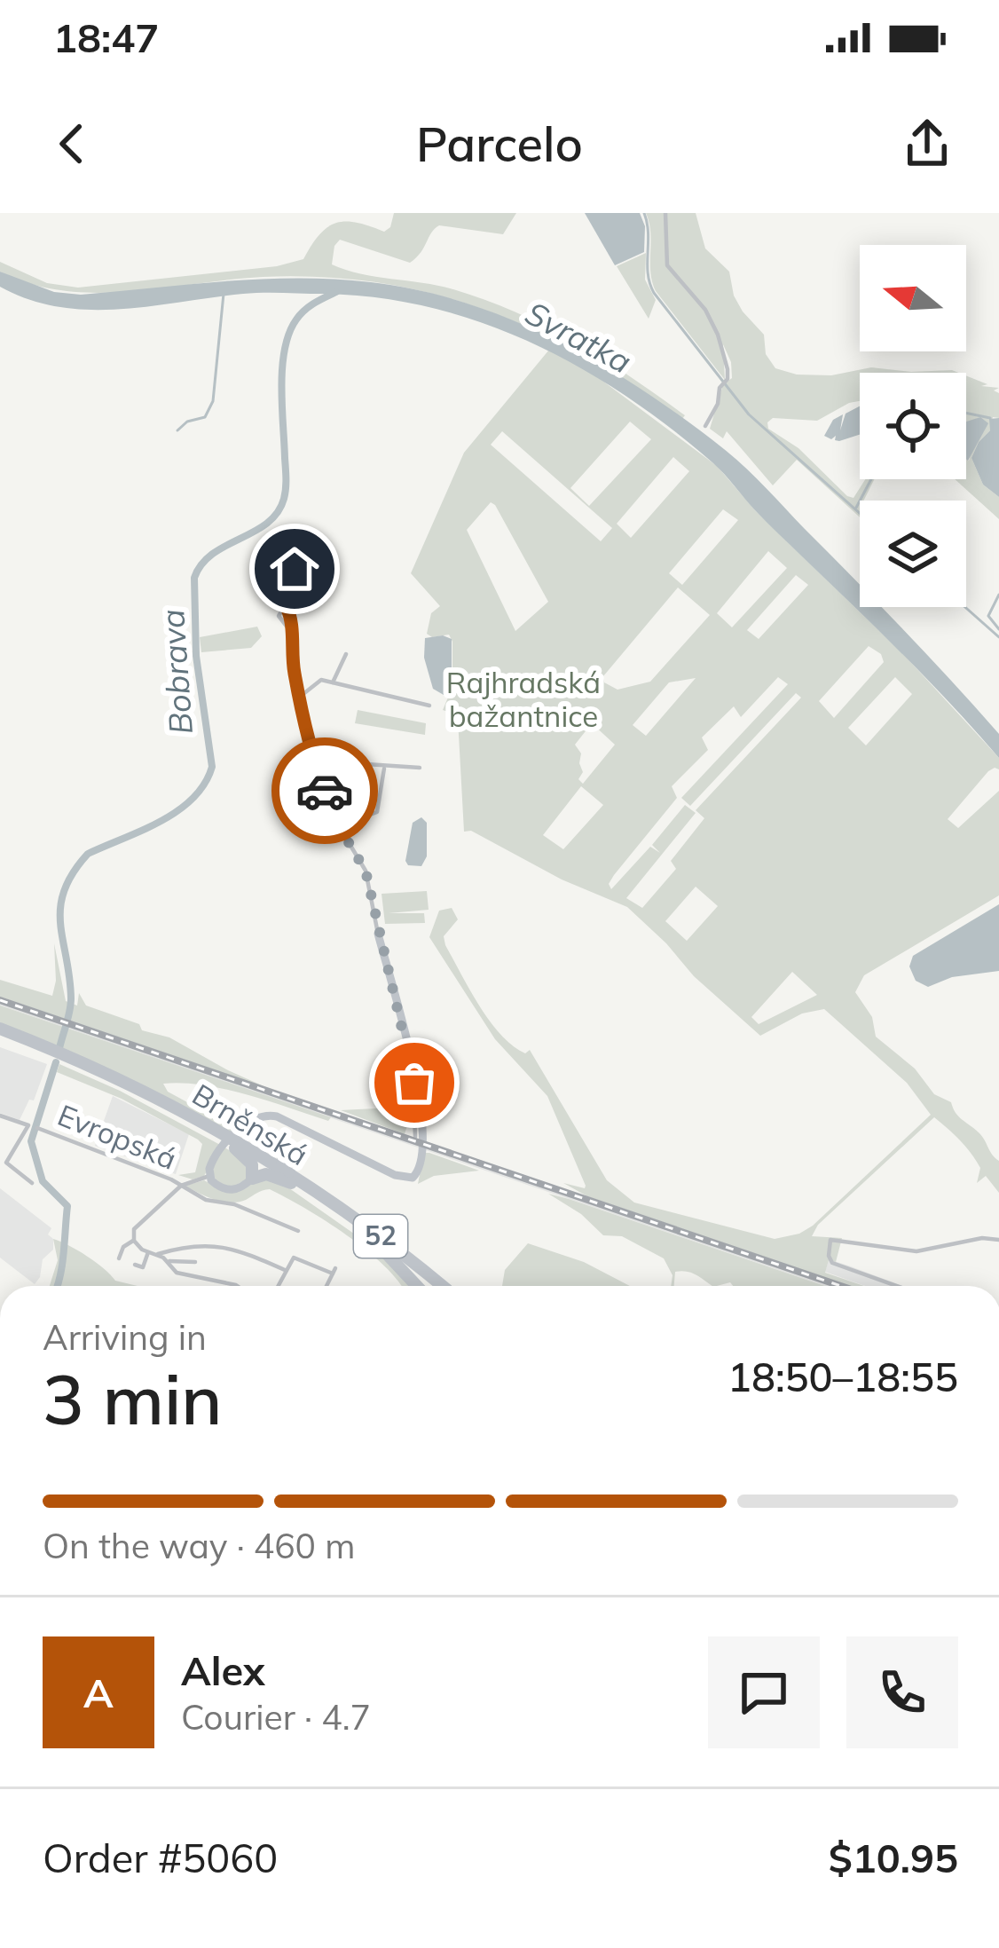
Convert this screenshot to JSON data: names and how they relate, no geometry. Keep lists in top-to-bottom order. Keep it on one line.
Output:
{"streets":{"highway":["Brněnská","52"],"street":["Evropská"]},"water":["Svratka","Bobrava"],"parks":["Rajhradská bažantnice"],"north":"left","page":{"status":"18:47","header":"Parcelo","heading":["3 min","Arriving in","18:50–18:55"],"panel":["Alex","Courier · 4.7","Order #5060","$10.95"],"bar":"On the way · 460 m","round":"A"}}
